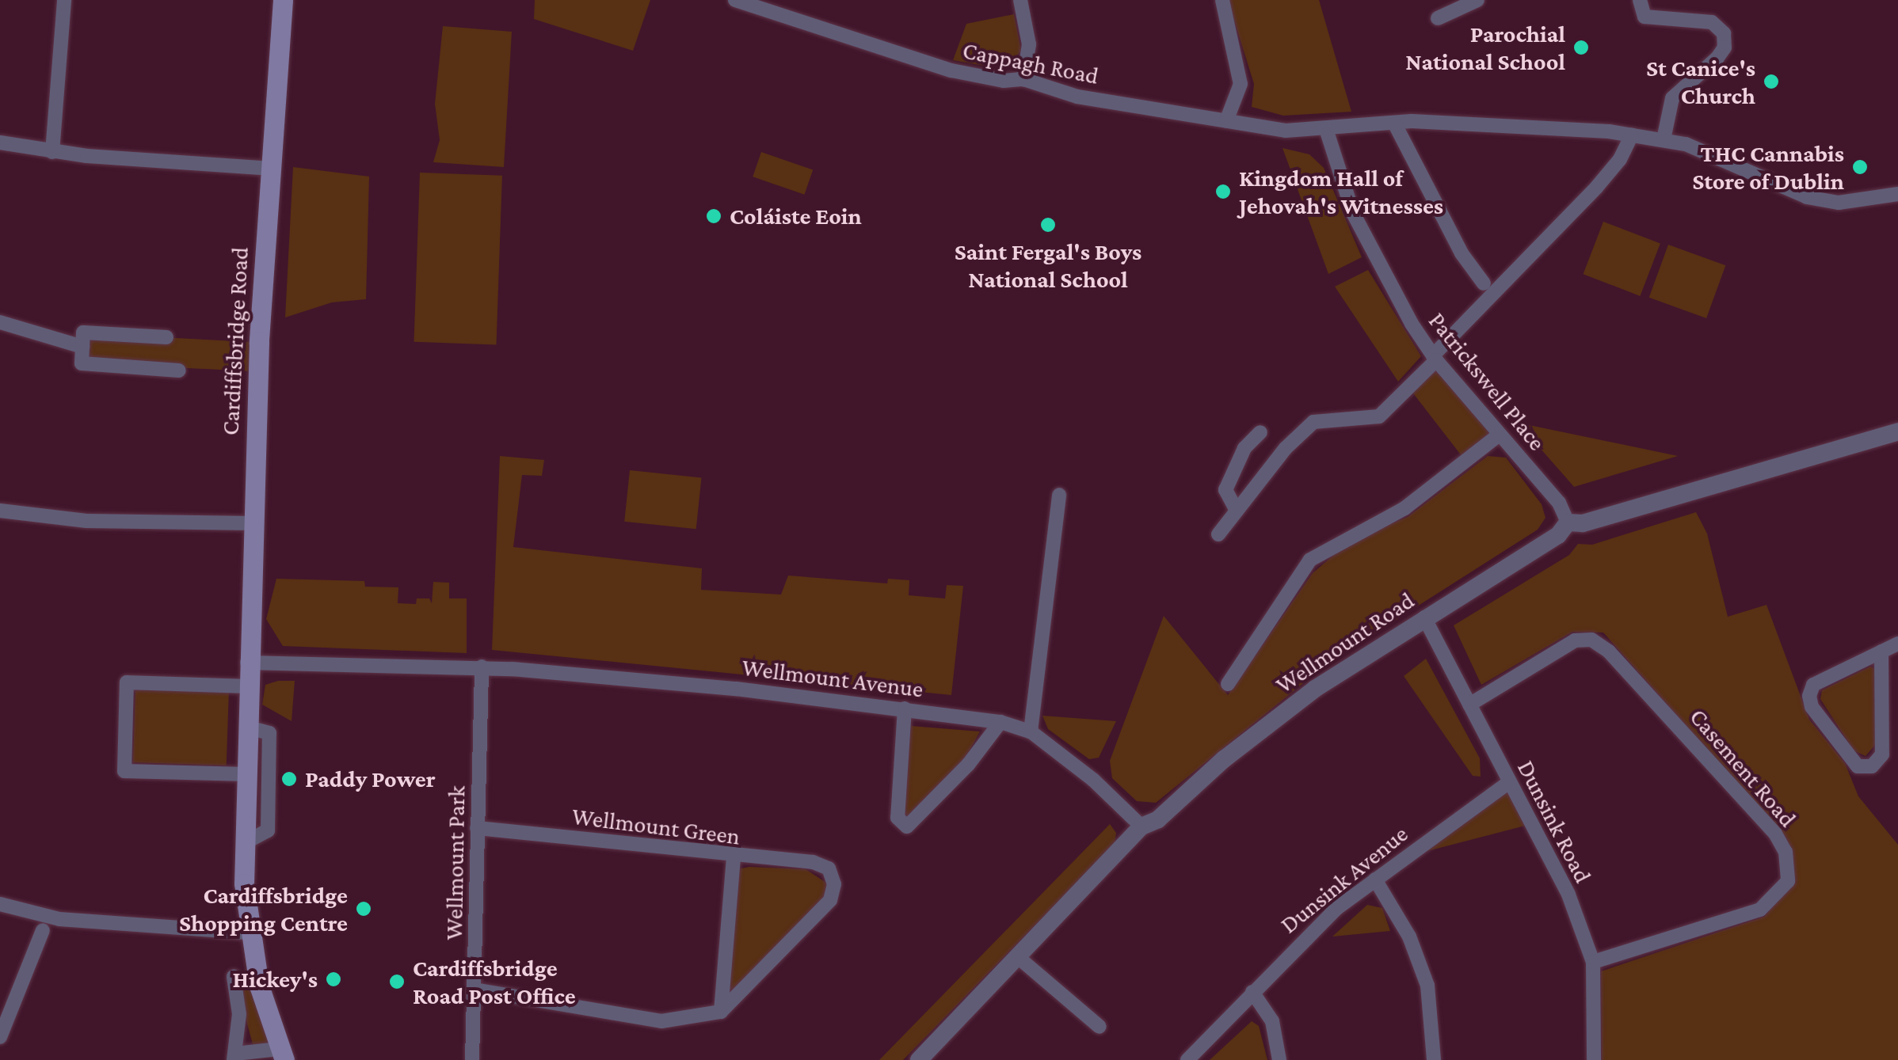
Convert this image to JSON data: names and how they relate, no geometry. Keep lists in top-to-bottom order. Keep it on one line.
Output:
{"streets":{"main road":["Cardiffsbridge Road"],"street":["Cappagh Road","Patrickswell Place","Wellmount Road","Wellmount Avenue","Casement Road","Dunsink Road","Wellmount Green","Wellmount Park","Dunsink Avenue"]},"crossings":[["Cappagh Road","Patrickswell Place"],["Cardiffsbridge Road","Wellmount Avenue"],["Patrickswell Place","Wellmount Road"],["Wellmount Road","Wellmount Avenue"],["Wellmount Road","Dunsink Road"],["Wellmount Avenue","Wellmount Park"],["Casement Road","Dunsink Road"],["Dunsink Road","Dunsink Avenue"],["Wellmount Green","Wellmount Park"]],"places":["Parochial National School","St Canice's Church","THC Cannabis Store of Dublin","Kingdom Hall of Jehovah's Witnesses","Coláiste Eoin","Saint Fergal's Boys National School","Paddy Power","Cardiffsbridge Shopping Centre","Hickey's","Cardiffsbridge Road Post Office"]}
